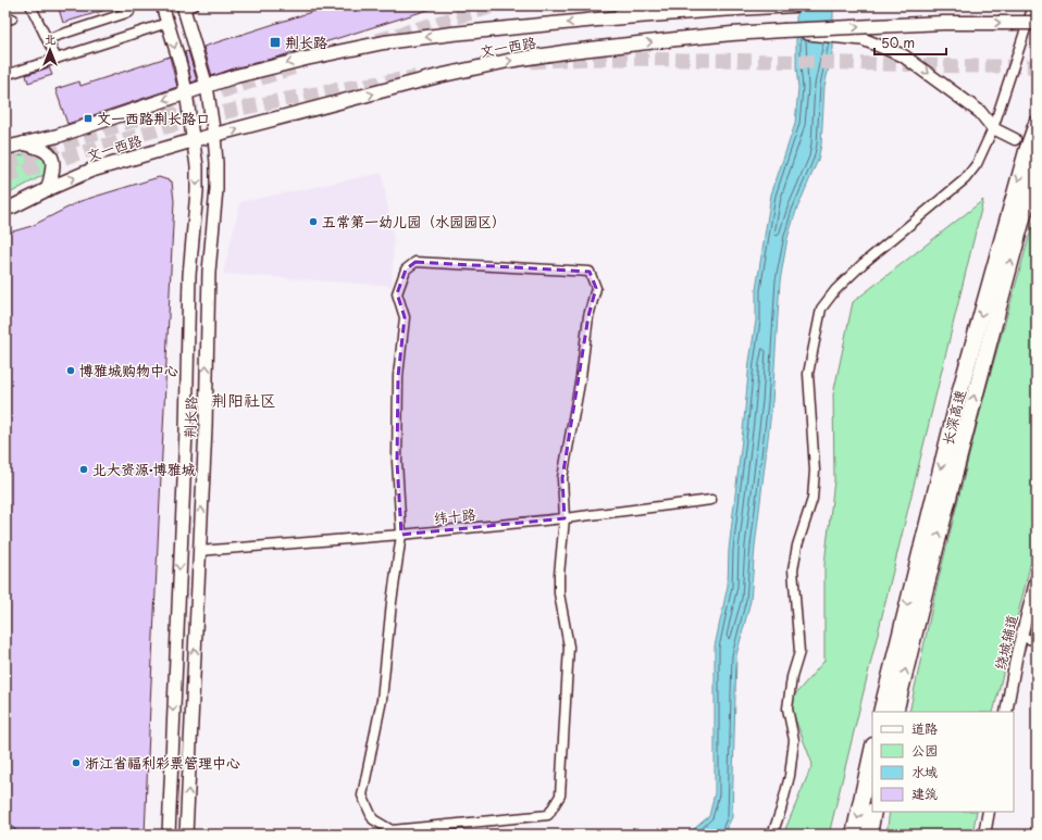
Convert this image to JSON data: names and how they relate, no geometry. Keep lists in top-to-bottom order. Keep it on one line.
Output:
{"streets":{"highway":["长深高速"],"main road":["文一西路","荆长路"],"street":["纬十路","绕城辅道"]},"crossings":[["文一西路","荆长路"],["荆长路","纬十路"]],"districts":["荆阳社区"],"places":{"transit":["荆长路","文一西路荆长路口"],"other":["五常第一幼儿园（水园园区）","博雅城购物中心","北大资源·博雅城","浙江省福利彩票管理中心"]},"legend":["道路","公园","水域","建筑"],"scale_bar":"50 m","north":"top"}
